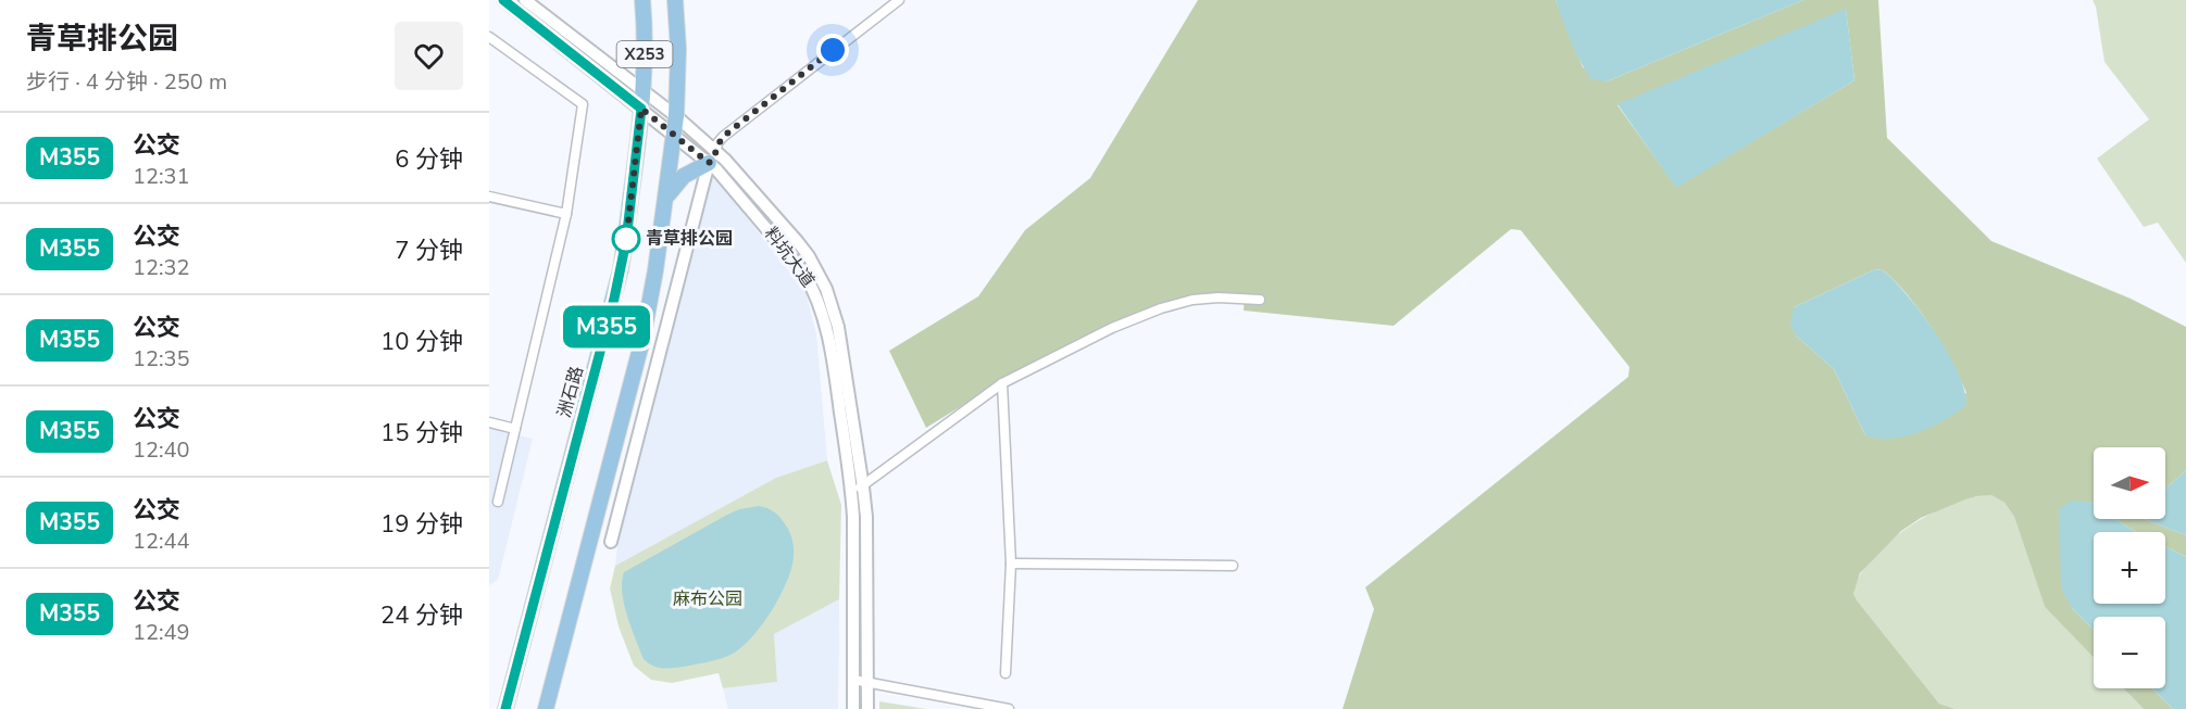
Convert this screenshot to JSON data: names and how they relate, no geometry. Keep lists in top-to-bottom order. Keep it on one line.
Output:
{"streets":{"main road":["X253","洲石路"],"street":["料坑大道"]},"crossings":[["X253","料坑大道"],["料坑大道","洲石路"]],"parks":["麻布公园"],"places":["青草排公园"],"lines":["bus line M355"],"north":"right","page":{"heading":["青草排公园","步行 · 4 分钟 · 250 m"],"on_map":"M355","list":[{"mark":"M355","name":"公交","note":"12:31","value":"6 分钟"},{"mark":"M355","name":"公交","note":"12:32","value":"7 分钟"},{"mark":"M355","name":"公交","note":"12:35","value":"10 分钟"},{"mark":"M355","name":"公交","note":"12:40","value":"15 分钟"},{"mark":"M355","name":"公交","note":"12:44","value":"19 分钟"},{"mark":"M355","name":"公交","note":"12:49","value":"24 分钟"}],"map_buttons":["+","−"]}}
